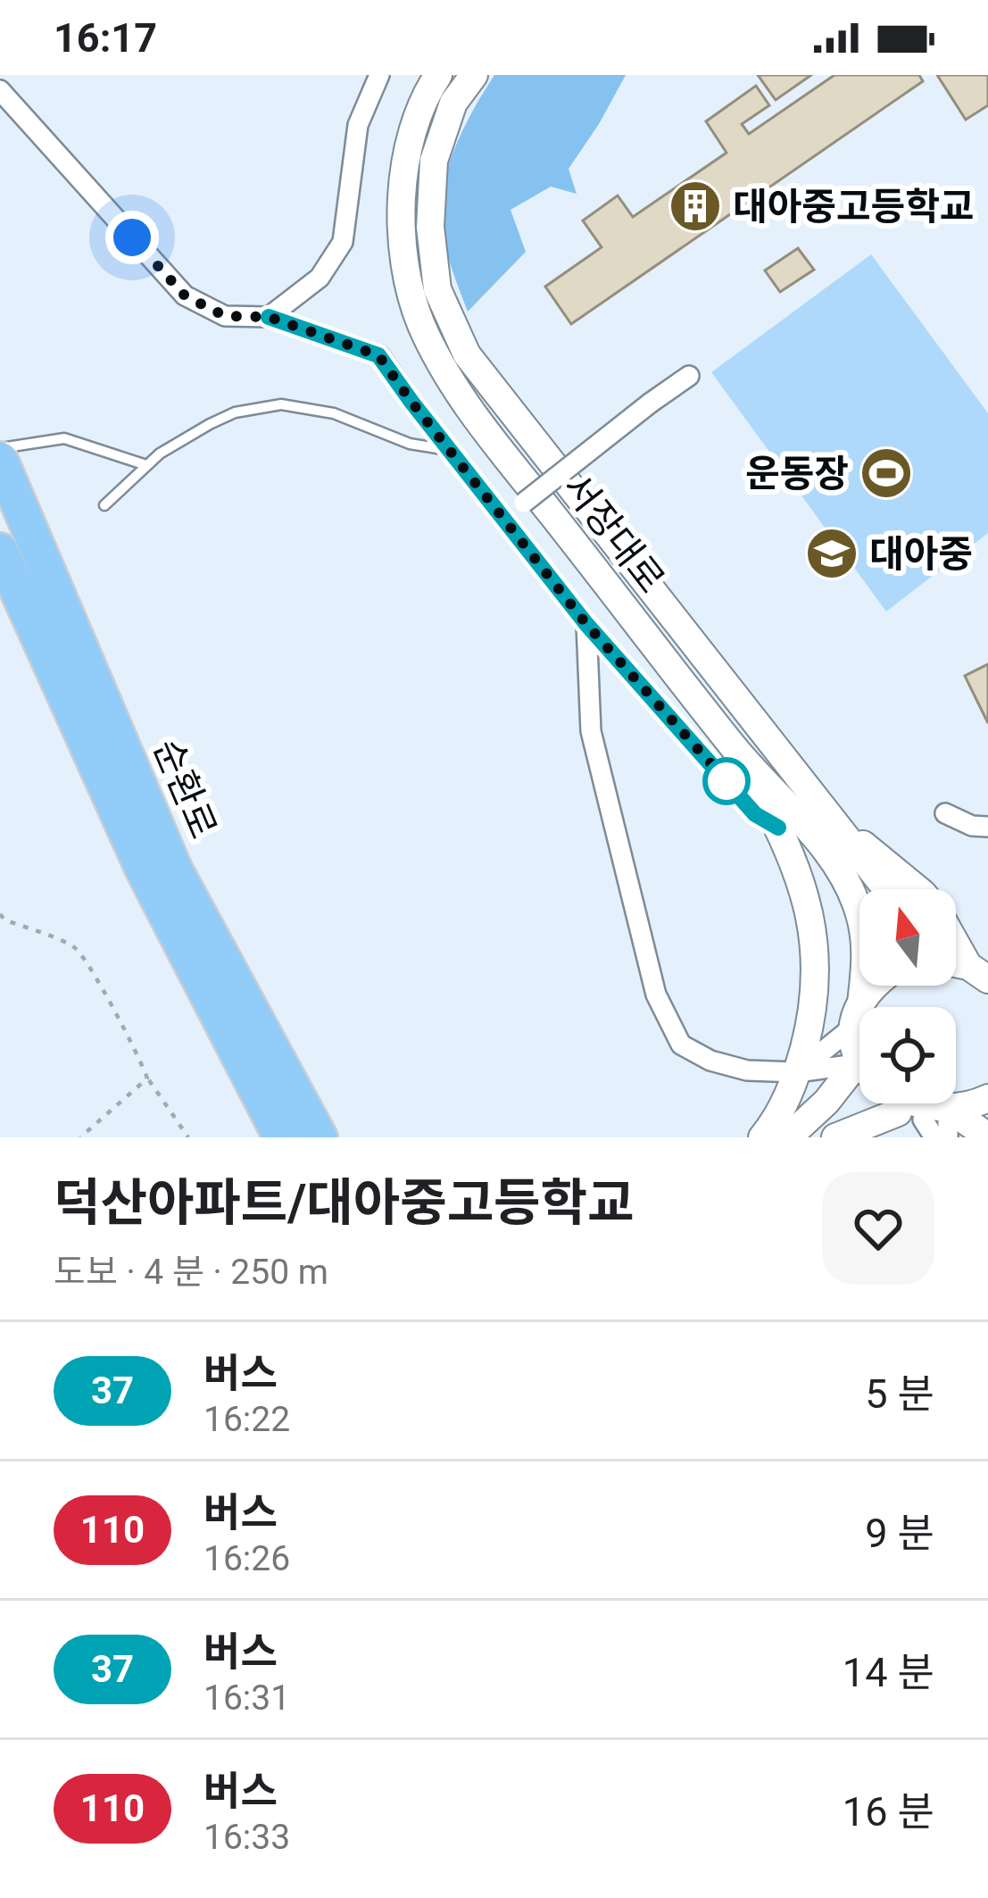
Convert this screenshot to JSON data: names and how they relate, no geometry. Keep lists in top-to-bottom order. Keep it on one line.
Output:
{"streets":{"highway":["순환로"],"street":["서장대로"]},"places":{"building":["대아중고등학교"],"sports":["운동장"],"school or university":["대아중"]},"lines":["bus line 37"],"north":"top","page":{"status":"16:17","heading":["덕산아파트/대아중고등학교","도보 · 4 분 · 250 m"],"list":[{"mark":"37","name":"버스","note":"16:22","value":"5 분"},{"mark":"110","name":"버스","note":"16:26","value":"9 분"},{"mark":"37","name":"버스","note":"16:31","value":"14 분"},{"mark":"110","name":"버스","note":"16:33","value":"16 분"}]}}
